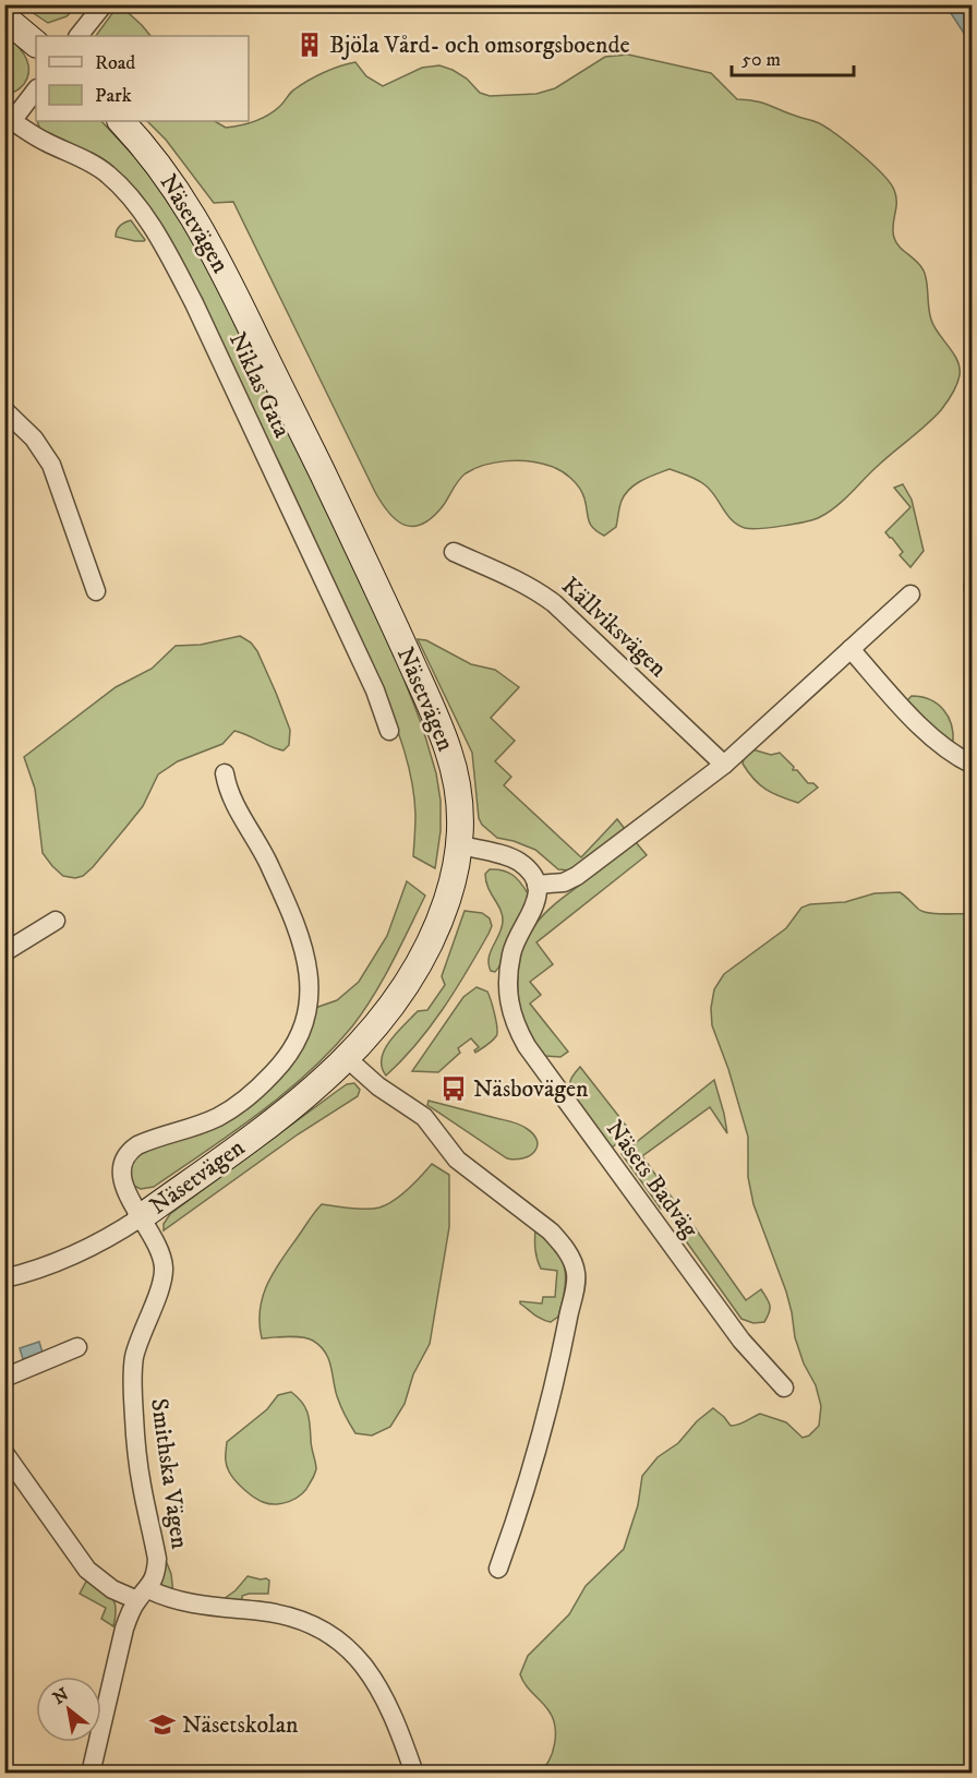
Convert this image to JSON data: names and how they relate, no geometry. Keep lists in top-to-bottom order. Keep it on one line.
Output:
{"streets":{"street":["Näsetvägen","Niklas Gata","Källviksvägen","Näsets Badväg","Smithska Vägen"]},"crossings":[["Näsetvägen","Smithska Vägen"]],"places":{"building":["Bjöla Vård- och omsorgsboende"],"bus stop":["Näsbovägen"],"school or university":["Näsetskolan"]},"legend":["Road","Park"],"scale_bar":"50 m","north":"top left"}
